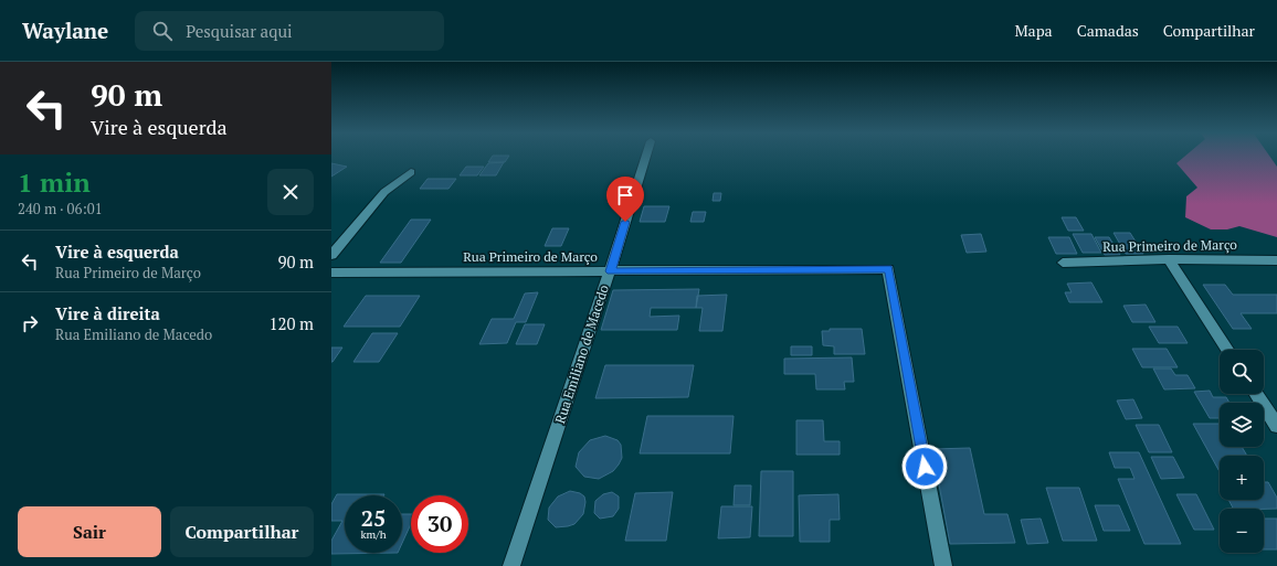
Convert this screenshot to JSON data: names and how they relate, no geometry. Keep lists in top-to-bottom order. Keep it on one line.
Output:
{"streets":{"street":["Rua Primeiro de Março","Rua Emiliano de Macedo"]},"crossings":[["Rua Primeiro de Março","Rua Emiliano de Macedo"]],"page":{"header":"Waylane","search":"Pesquisar aqui","nav":["Mapa","Camadas","Compartilhar"],"turn":["90 m","Vire à esquerda"],"heading":["1 min","240 m · 06:01"],"list":[{"name":"Vire à esquerda","note":"Rua Primeiro de Março","value":"90 m"},{"name":"Vire à direita","note":"Rua Emiliano de Macedo","value":"120 m"}],"map_buttons":["+","−"],"speed":"25 km/h","limit":"30","buttons":["Sair","Compartilhar"]}}
